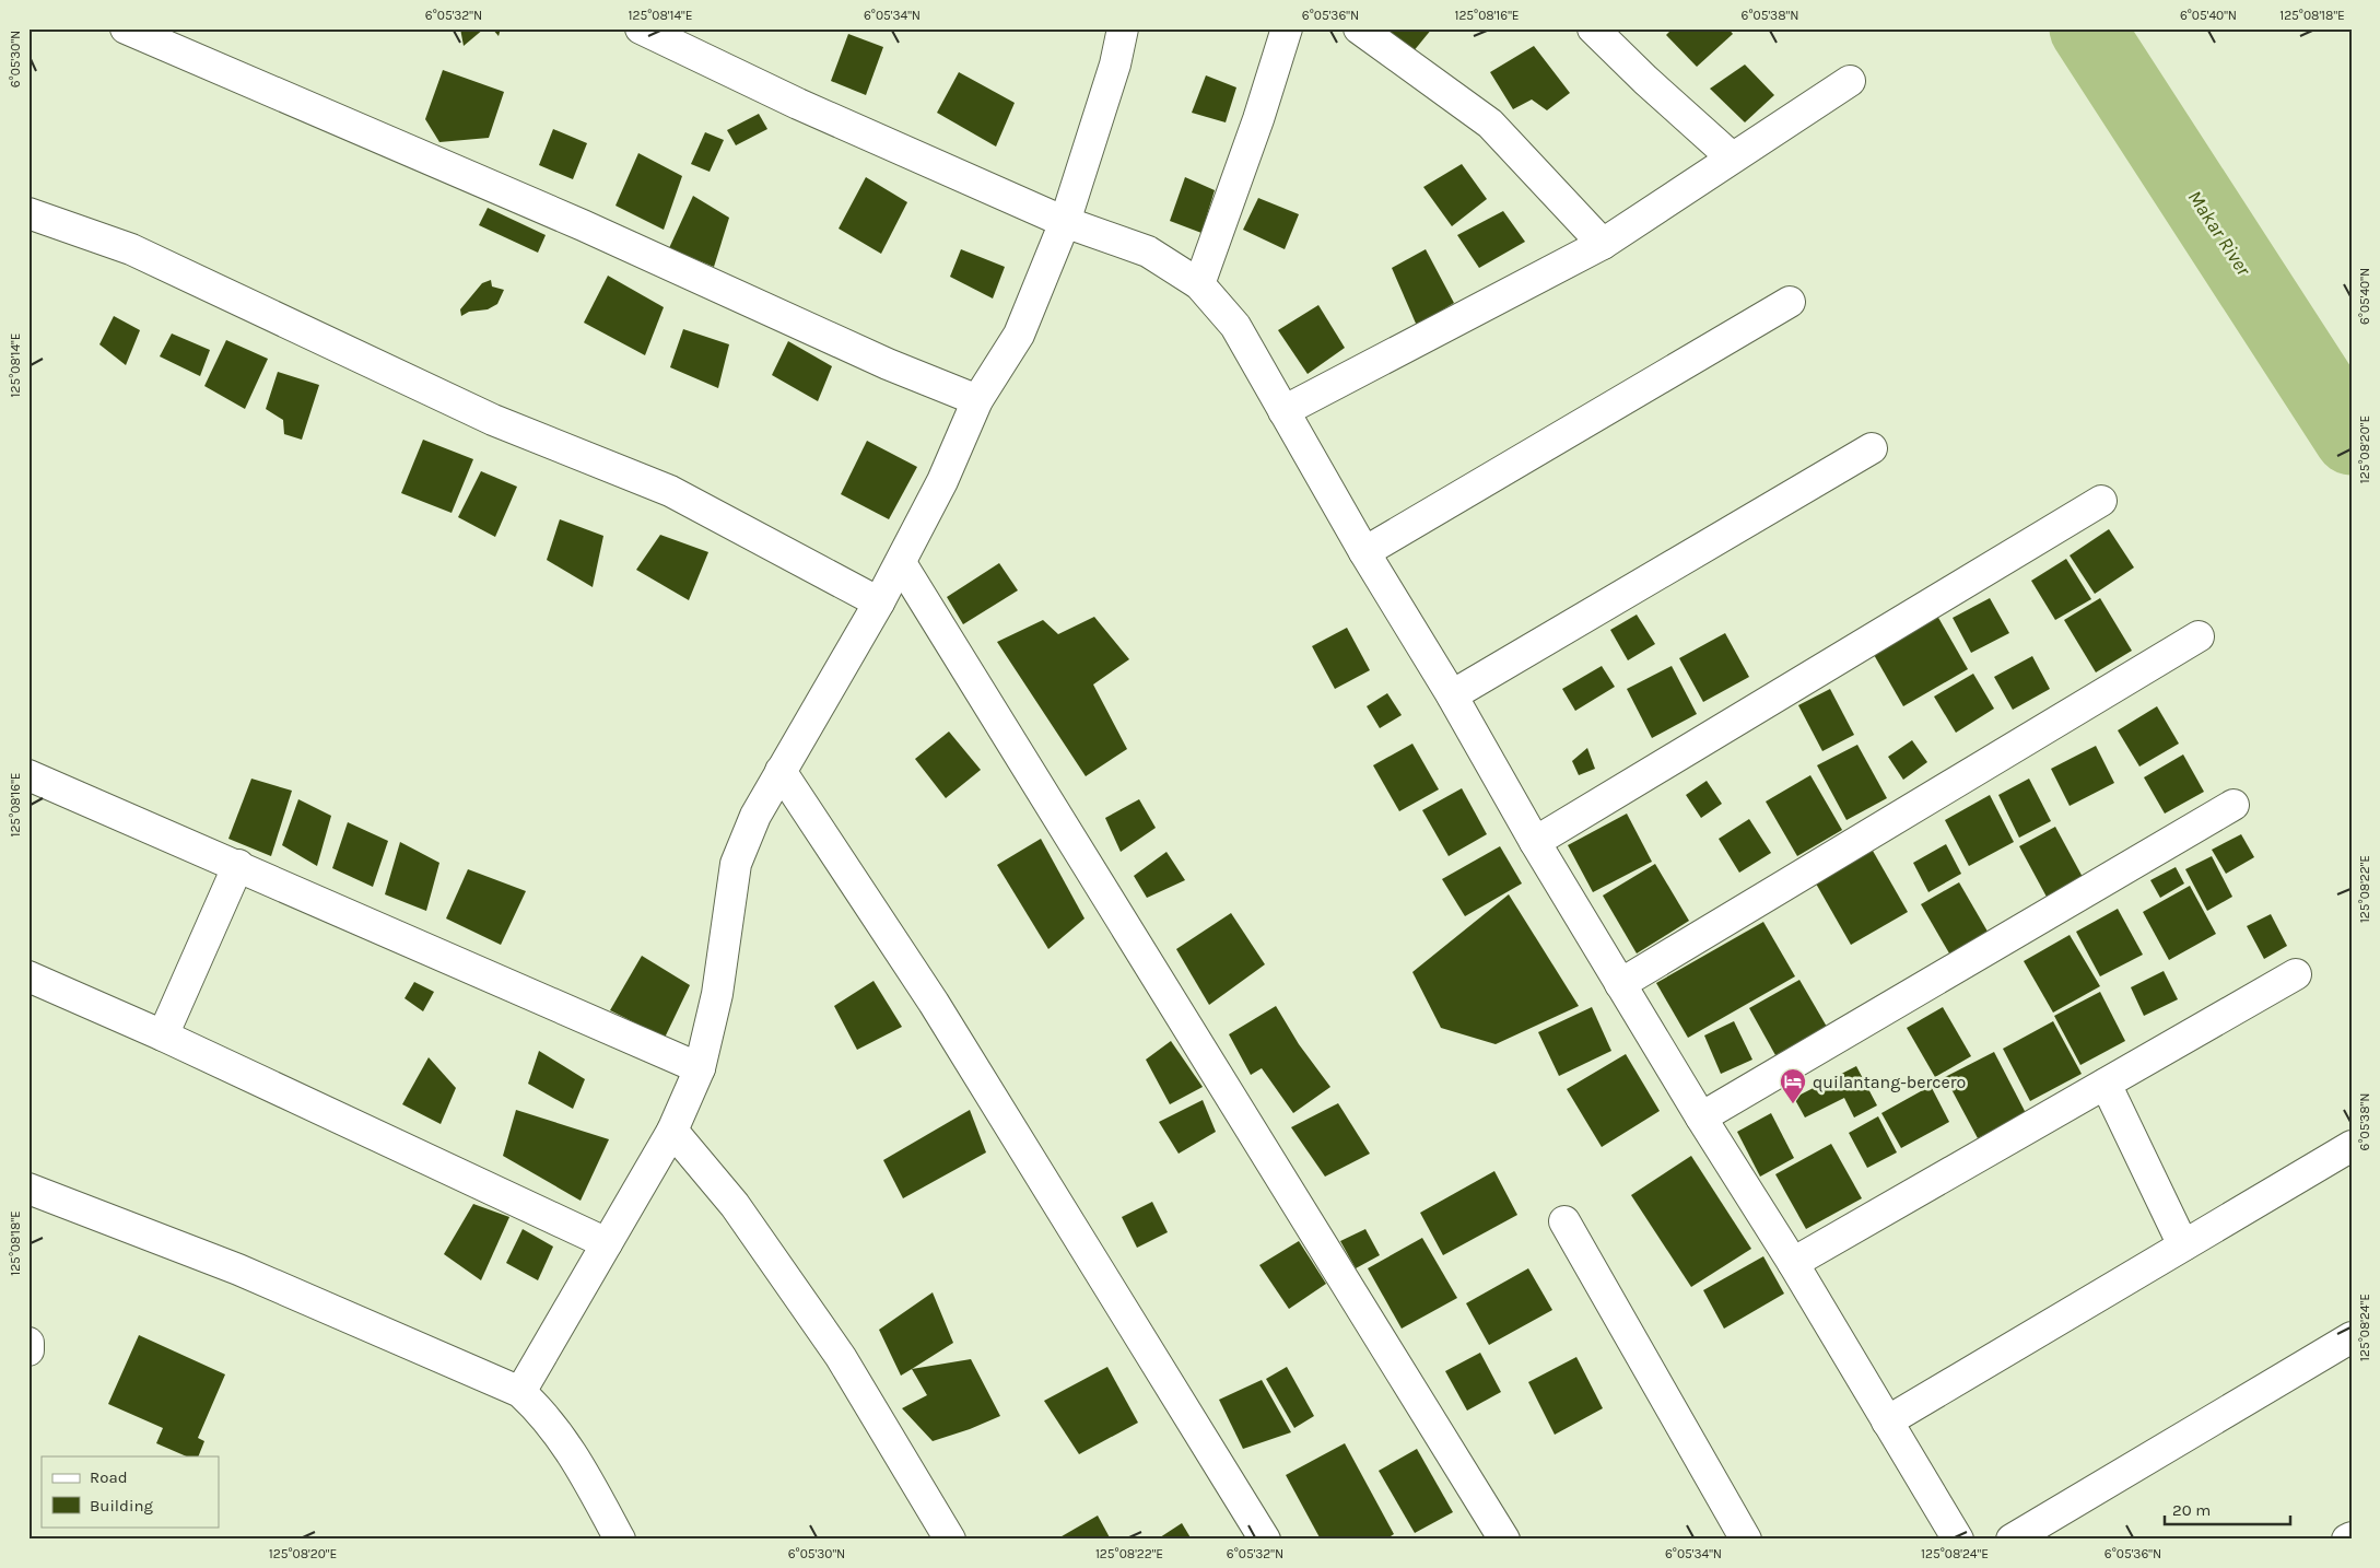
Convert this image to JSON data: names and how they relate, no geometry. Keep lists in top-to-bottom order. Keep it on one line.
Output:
{"water":["Makar River"],"places":{"hotel":["quilantang-bercero"]},"legend":["Road","Building"],"scale_bar":"20 m","coordinates":["6°05'32\"N","125°08'14\"E","6°05'34\"N","6°05'36\"N","125°08'16\"E","6°05'38\"N","6°05'40\"N","125°08'18\"E","6°05'30\"N","125°08'20\"E","125°08'22\"E","125°08'24\"E"]}
